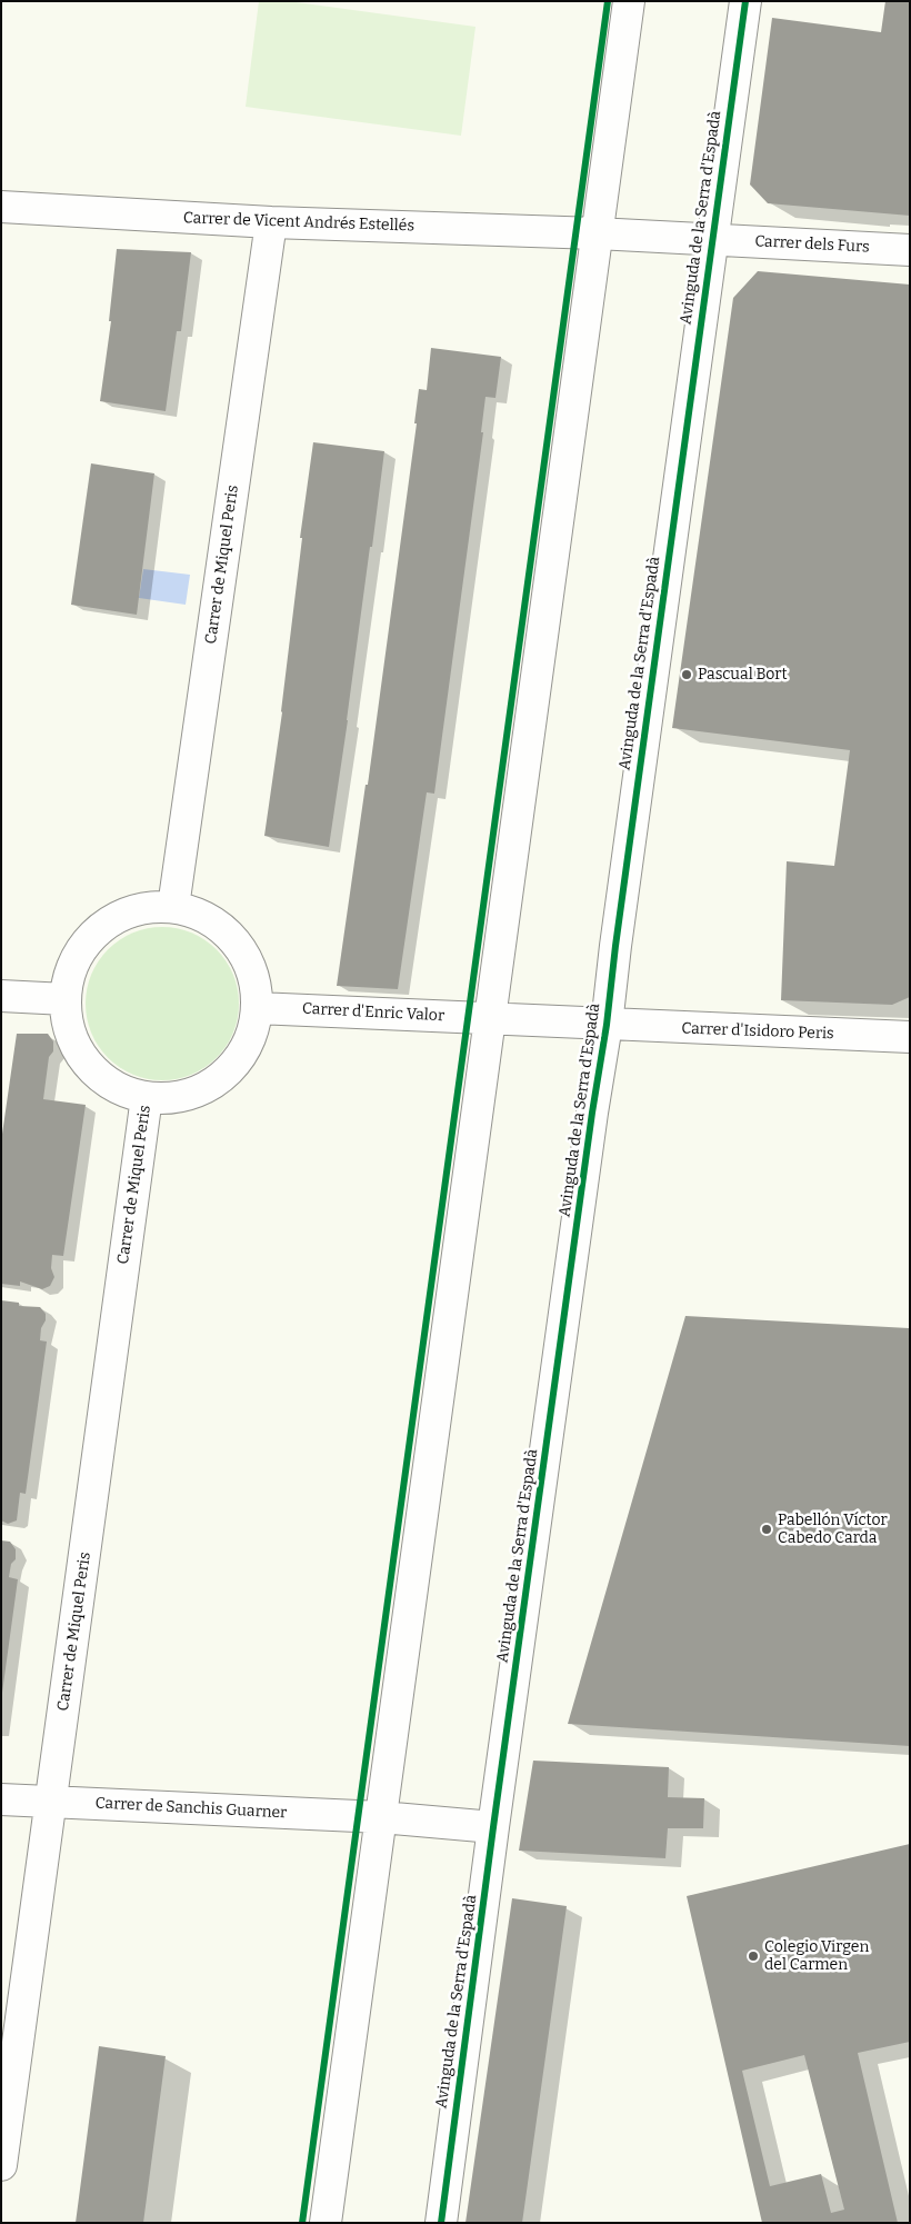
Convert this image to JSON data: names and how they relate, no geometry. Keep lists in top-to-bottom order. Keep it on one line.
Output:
{"streets":{"street":["Avinguda de la Serra d'Espadà","Carrer de Vicent Andrés Estellés","Carrer dels Furs","Carrer de Miquel Peris","Carrer d'Enric Valor","Carrer d'Isidoro Peris","Carrer de Sanchis Guarner"]},"crossings":[["Avinguda de la Serra d'Espadà","Carrer de Vicent Andrés Estellés"],["Avinguda de la Serra d'Espadà","Carrer dels Furs"],["Avinguda de la Serra d'Espadà","Carrer d'Enric Valor"],["Avinguda de la Serra d'Espadà","Carrer d'Isidoro Peris"],["Carrer de Vicent Andrés Estellés","Carrer de Miquel Peris"],["Carrer de Miquel Peris","Carrer d'Enric Valor"],["Carrer de Miquel Peris","Carrer de Sanchis Guarner"]],"places":["Pascual Bort","Pabellón Víctor Cabedo Carda","Colegio Virgen del Carmen"]}
